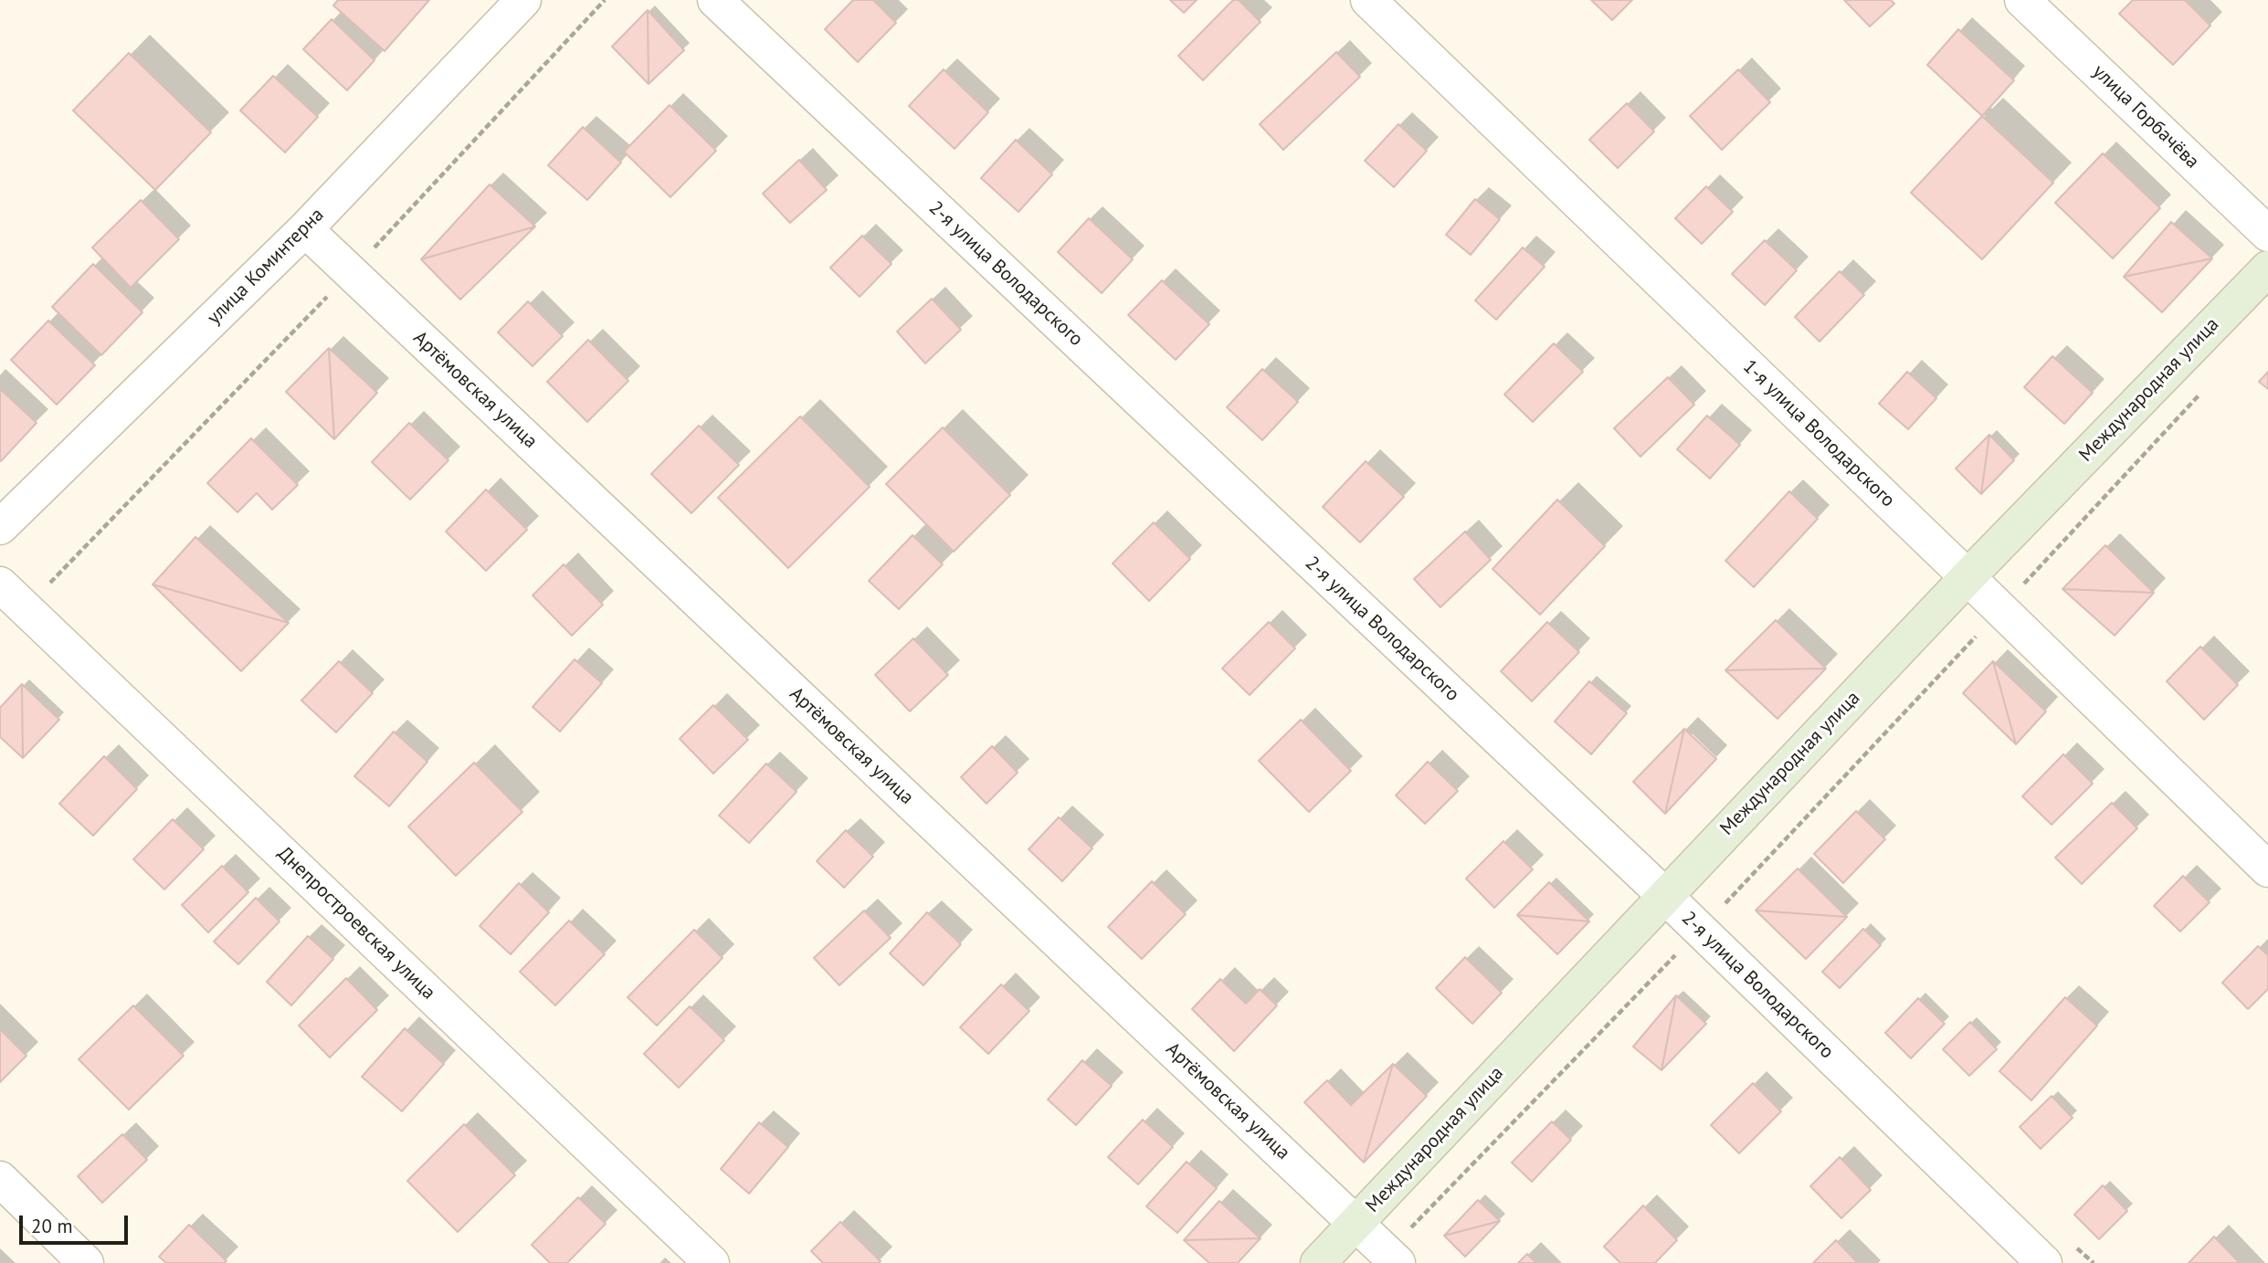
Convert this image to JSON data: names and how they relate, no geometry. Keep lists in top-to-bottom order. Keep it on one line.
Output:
{"streets":{"main road":["Международная улица"],"street":["улица Горбачёва","улица Коминтерна","2-я улица Володарского","Артёмовская улица","1-я улица Володарского","Днепростроевская улица"]},"crossings":[["улица Коминтерна","Артёмовская улица"],["2-я улица Володарского","Международная улица"],["Артёмовская улица","Международная улица"],["Международная улица","1-я улица Володарского"]],"scale_bar":"20 m"}
